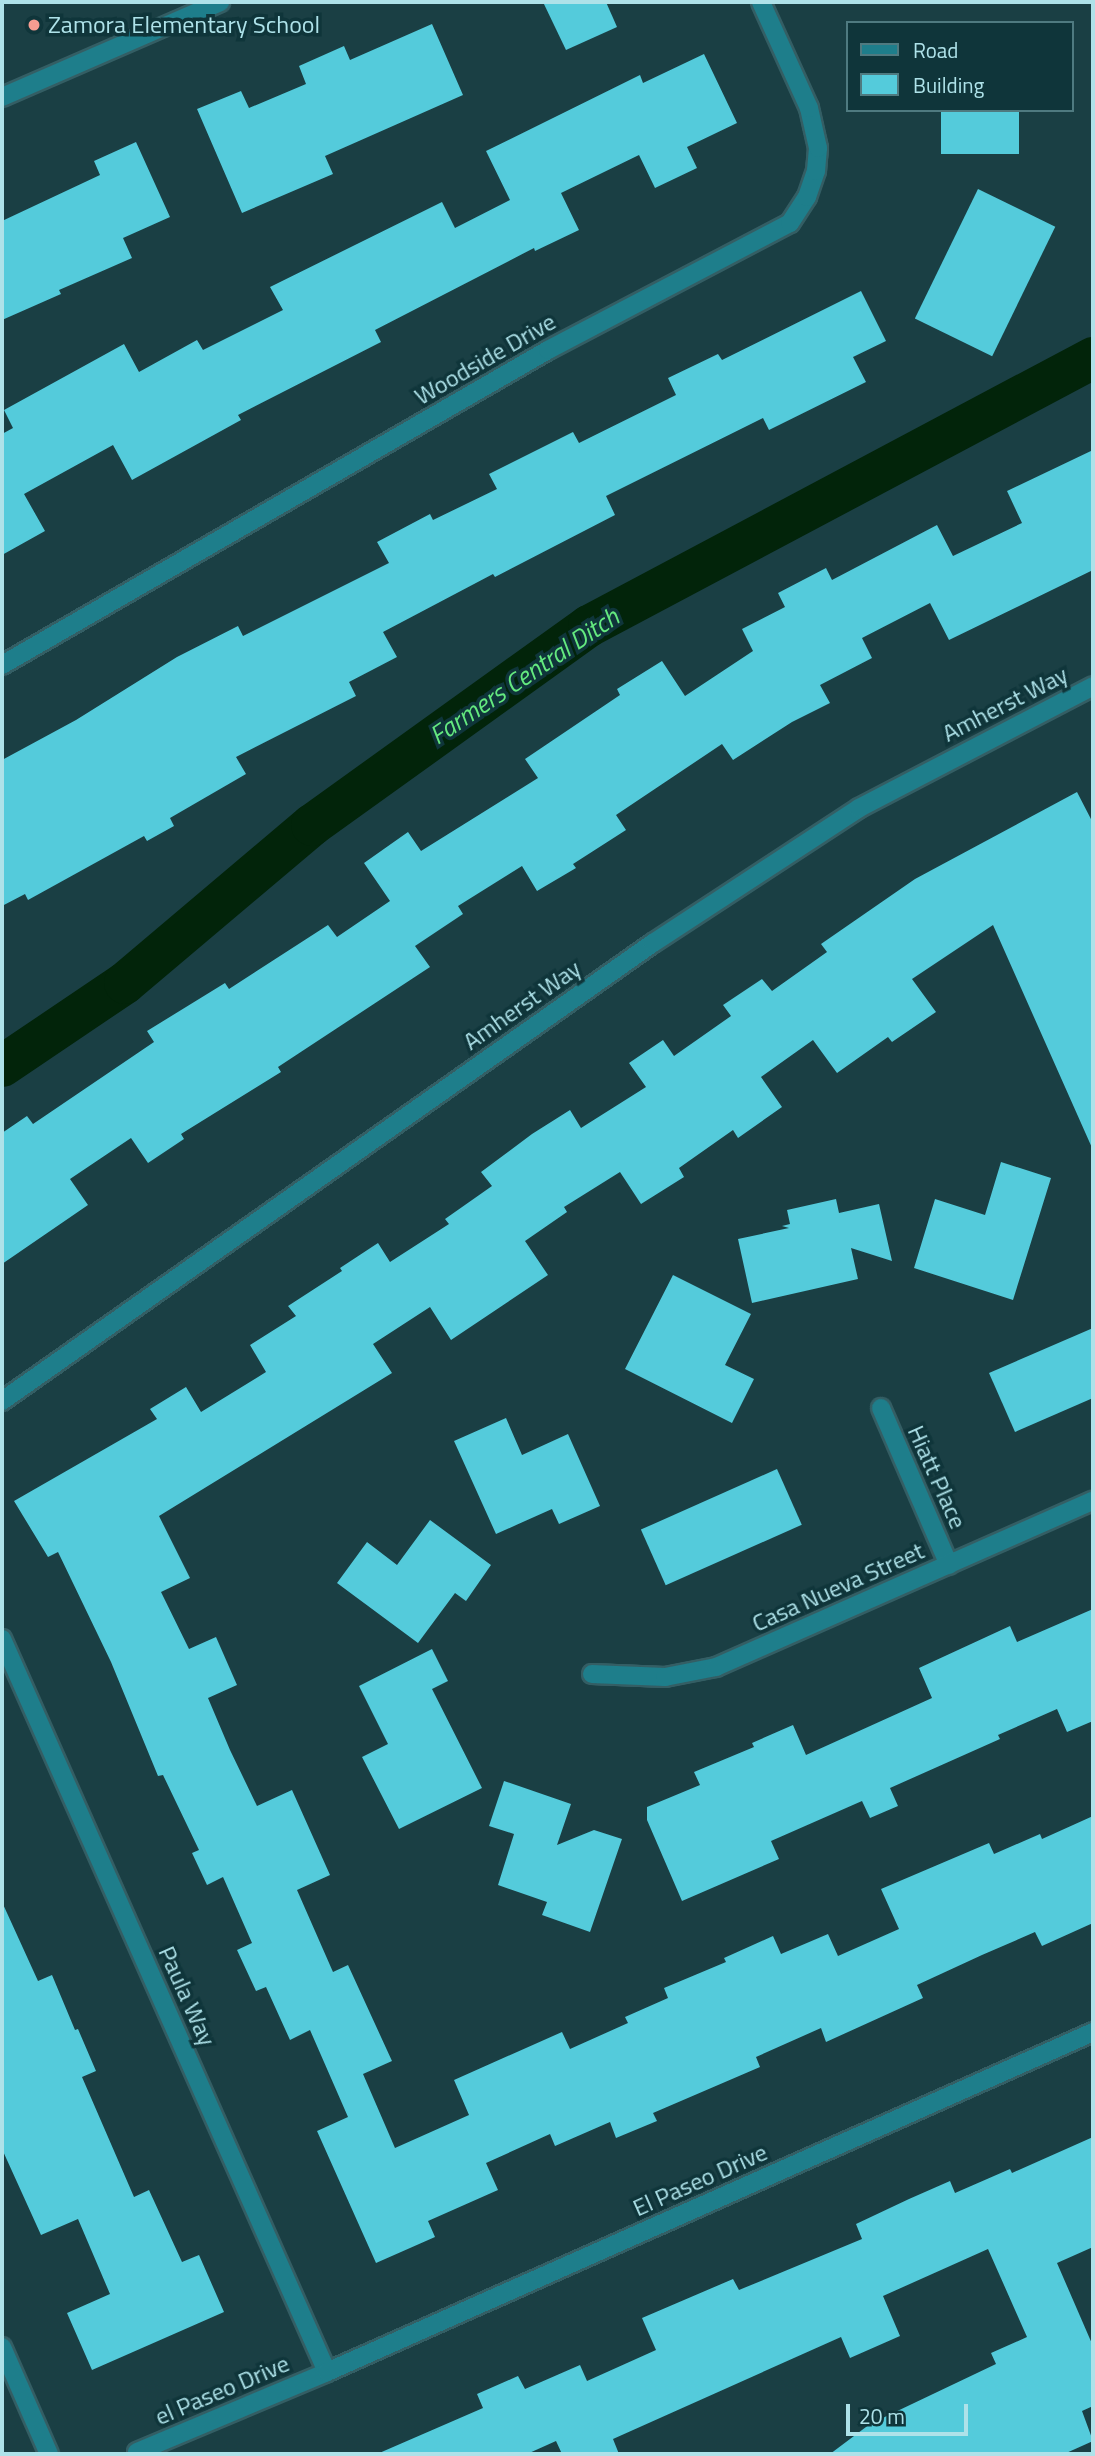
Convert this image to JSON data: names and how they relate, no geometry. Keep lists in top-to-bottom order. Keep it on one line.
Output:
{"streets":{"street":["Woodside Drive","Amherst Way","Hiatt Place","Casa Nueva Street","Paula Way","El Paseo Drive","el Paseo Drive"]},"crossings":[["Hiatt Place","Casa Nueva Street"],["Paula Way","El Paseo Drive"],["Paula Way","el Paseo Drive"],["El Paseo Drive","el Paseo Drive"]],"water":["Farmers Central Ditch"],"places":["Zamora Elementary School"],"legend":["Road","Building"],"scale_bar":"20 m"}
